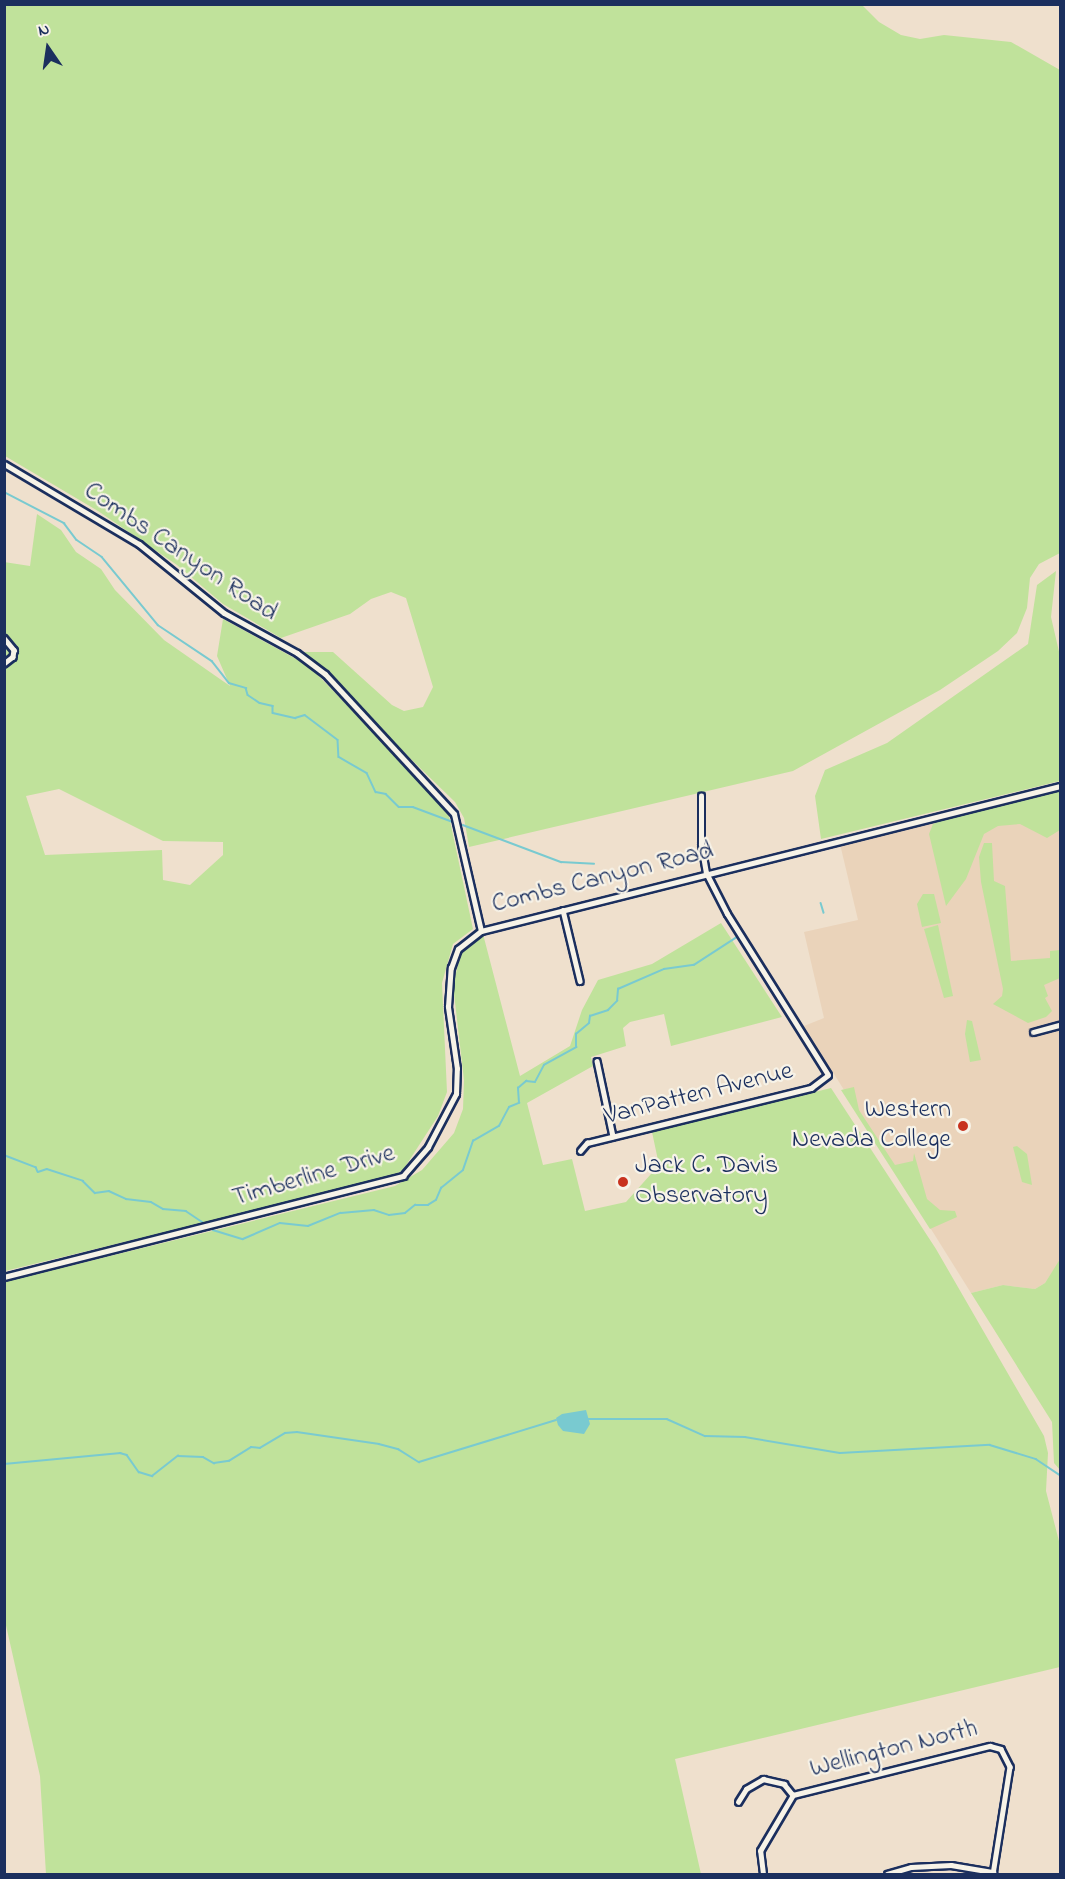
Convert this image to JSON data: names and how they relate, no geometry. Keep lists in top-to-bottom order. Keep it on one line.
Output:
{"streets":{"street":["Combs Canyon Road","VanPatten Avenue","Timberline Drive","Wellington North"]},"crossings":[["Combs Canyon Road","VanPatten Avenue"],["Combs Canyon Road","Timberline Drive"]],"places":["Western Nevada College","Jack C. Davis Observatory"],"north":"top"}
